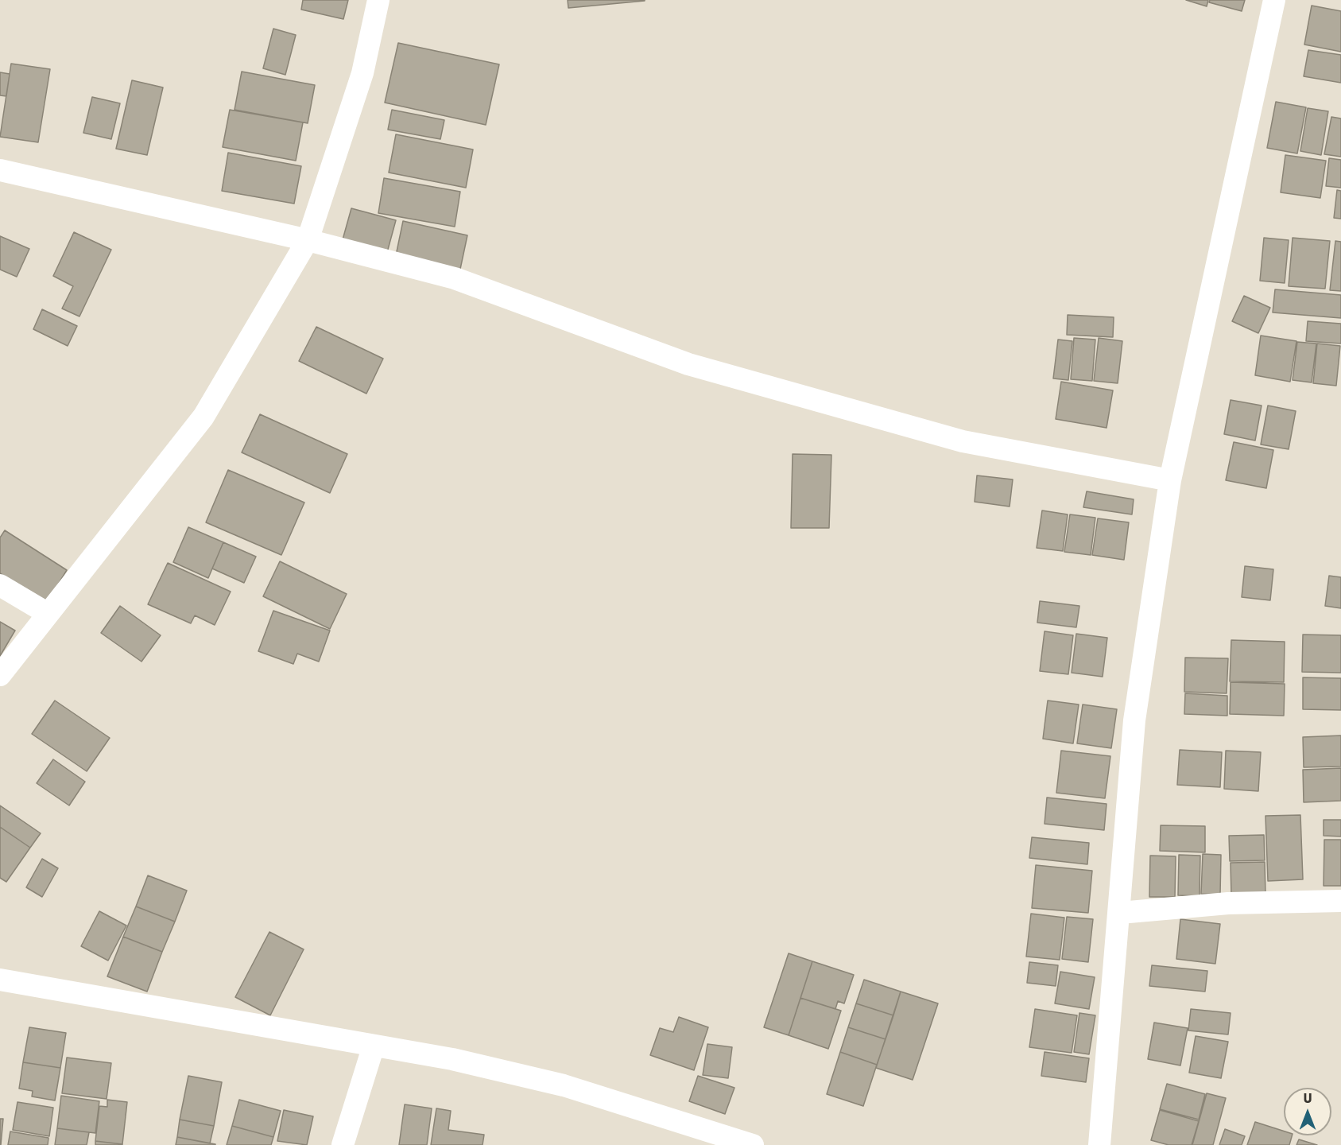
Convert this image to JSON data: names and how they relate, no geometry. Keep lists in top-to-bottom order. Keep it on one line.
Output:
{"north":"top"}
